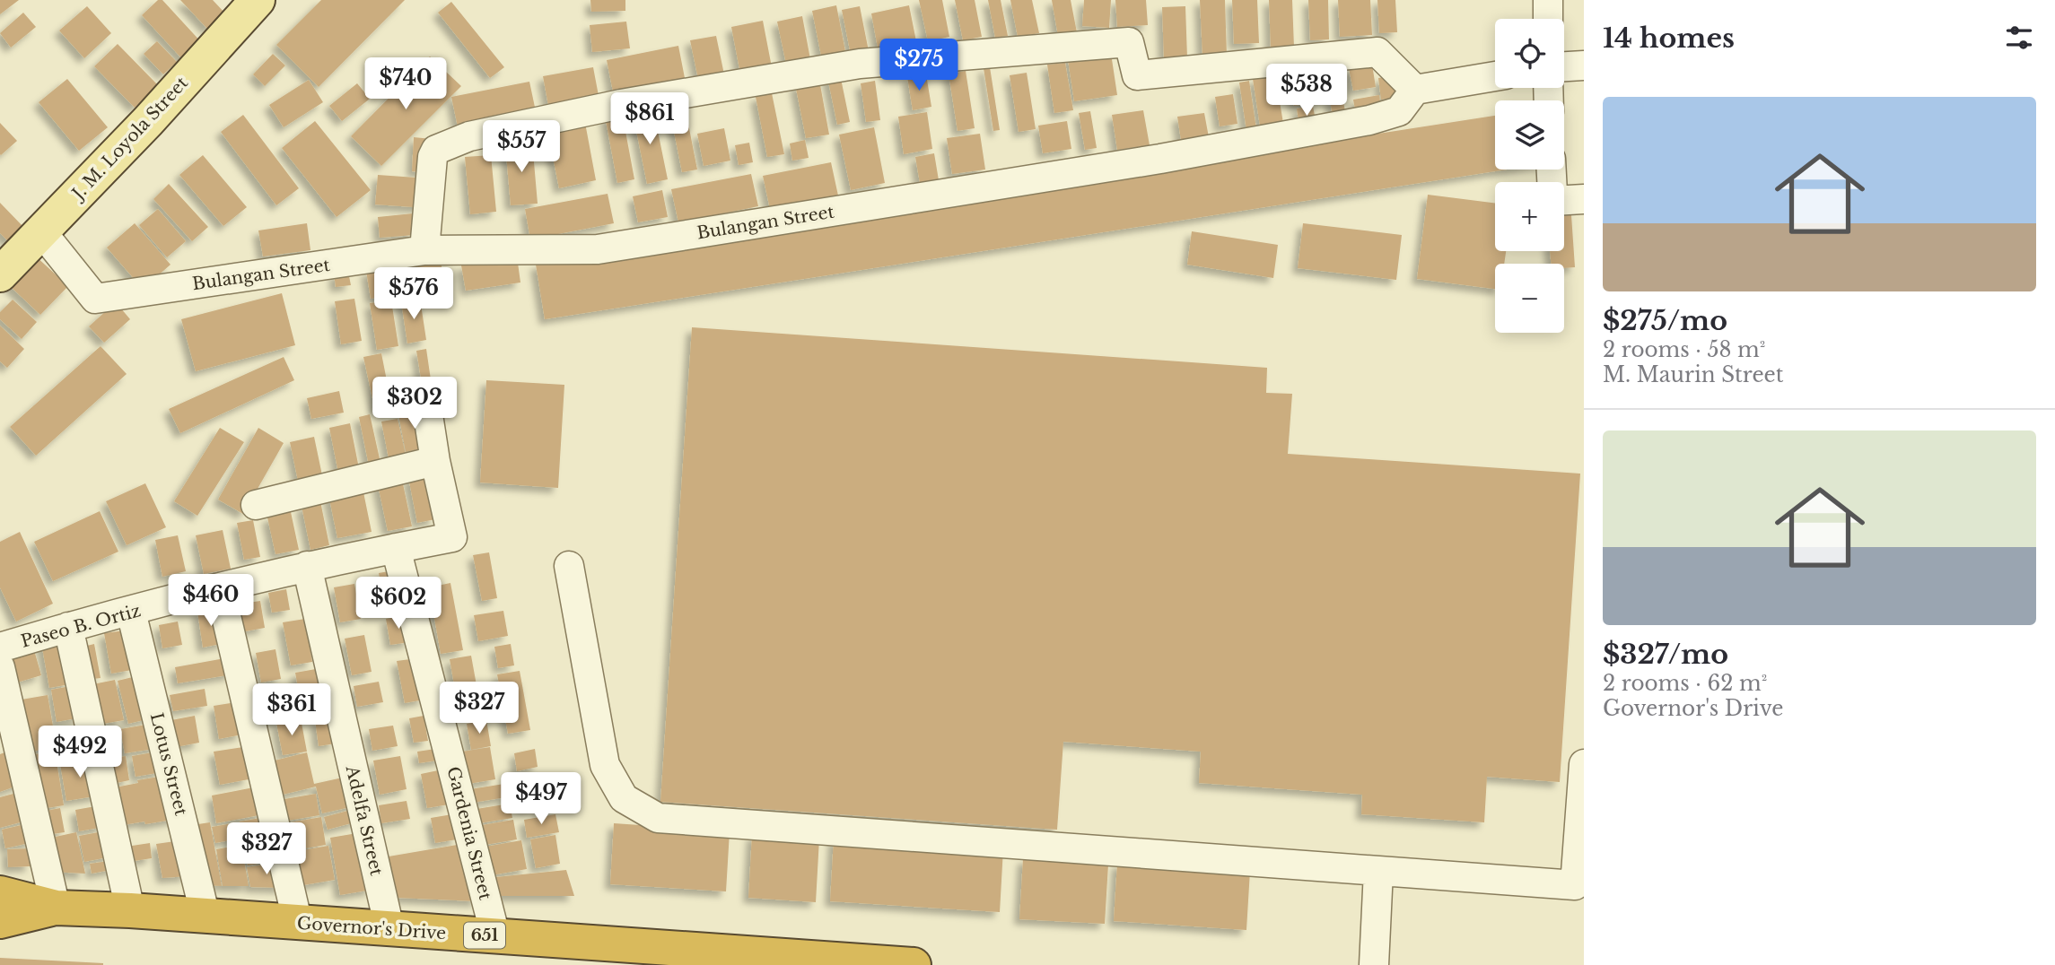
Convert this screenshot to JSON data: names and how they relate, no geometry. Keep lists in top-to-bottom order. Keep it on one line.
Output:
{"streets":{"highway":["Governor's Drive","651"],"main road":["J. M. Loyola Street"],"street":["Bulangan Street","Paseo B. Ortiz","Lotus Street","Adelfa Street","Gardenia Street"]},"crossings":[["J. M. Loyola Street","Bulangan Street"],["Paseo B. Ortiz","Lotus Street"],["Paseo B. Ortiz","Adelfa Street"],["Paseo B. Ortiz","Gardenia Street"],["Lotus Street","Governor's Drive"],["Adelfa Street","Governor's Drive"],["Gardenia Street","Governor's Drive"]],"page":{"heading":"14 homes","map_buttons":["+","−"],"price":["$275","$740","$538","$861","$557","$576","$302","$460","$602","$327","$361","$492","$497","$327"],"list":[{"name":"$275/mo","note":"2 rooms · 58 m² · M. Maurin Street"},{"name":"$327/mo","note":"2 rooms · 62 m² · Governor's Drive"}]}}
